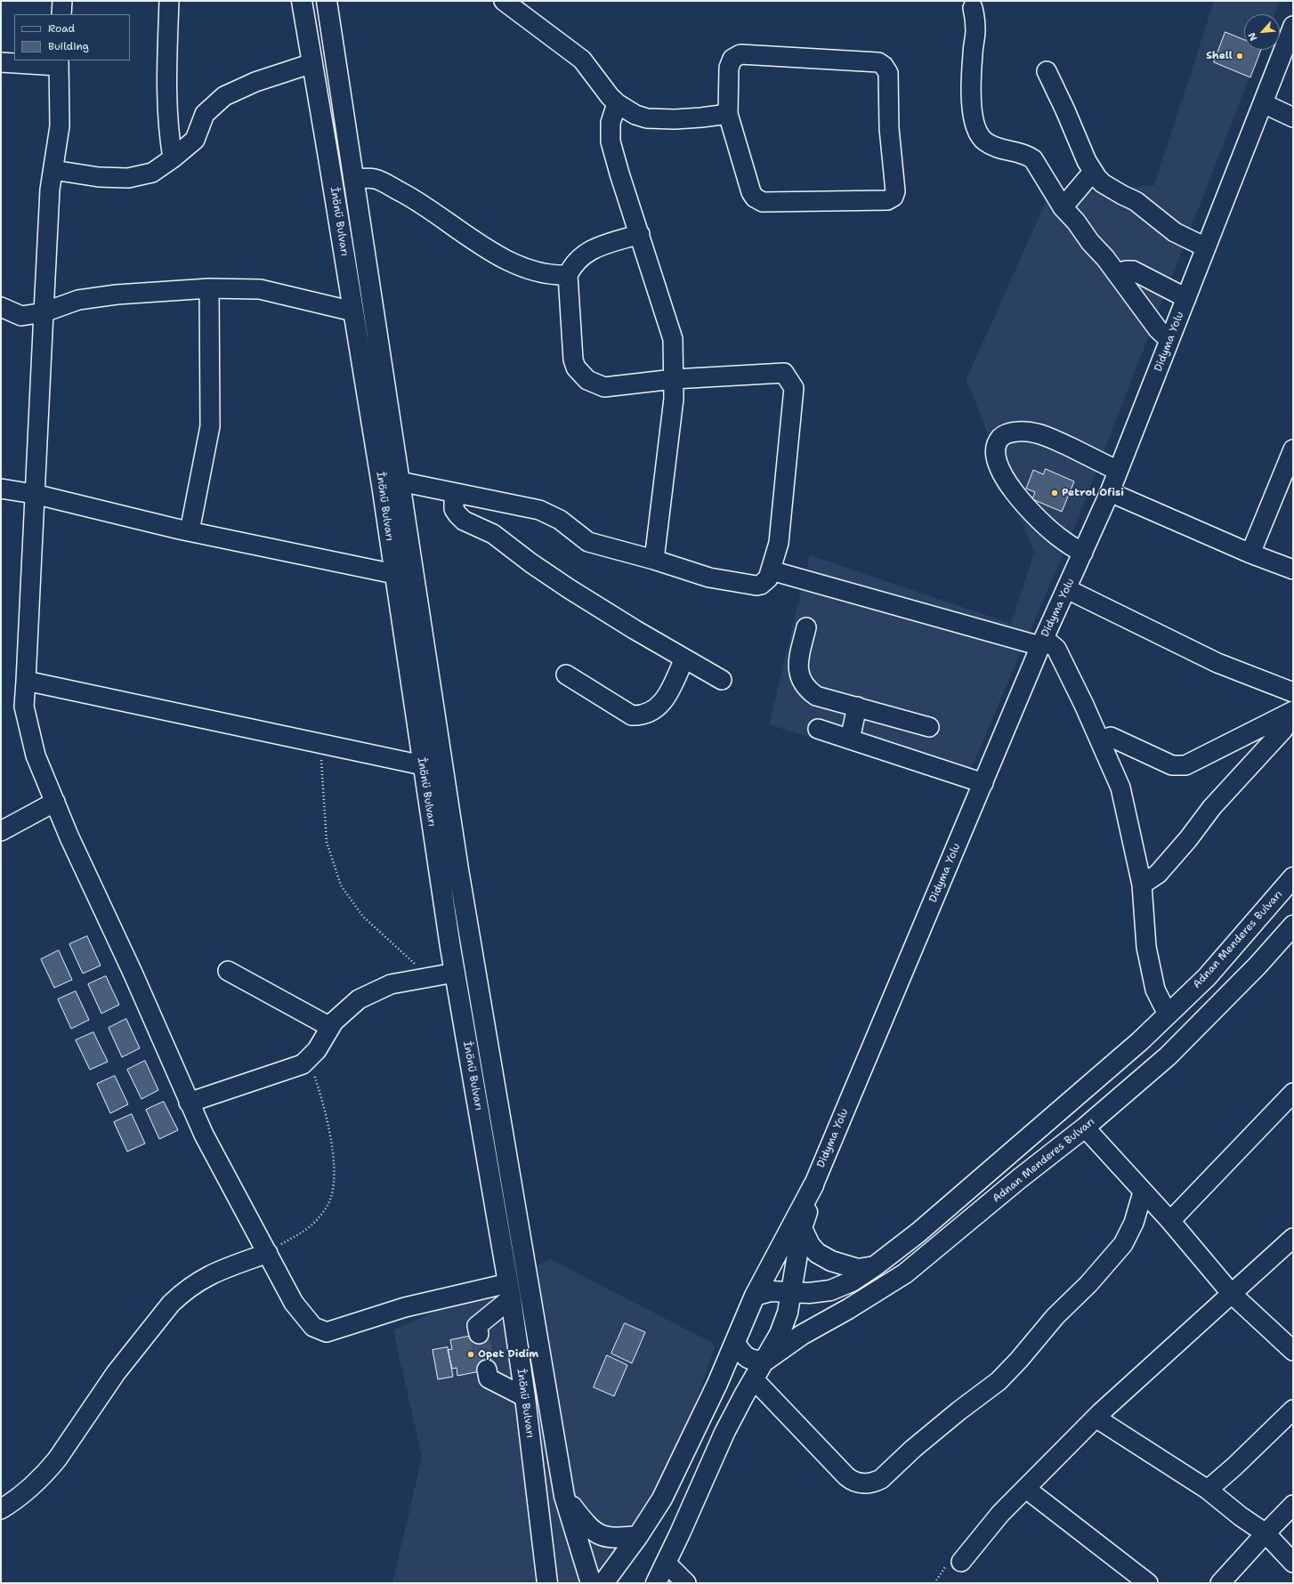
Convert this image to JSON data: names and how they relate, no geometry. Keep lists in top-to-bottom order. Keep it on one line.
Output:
{"streets":{"main road":["İnönü Bulvarı","Adnan Menderes Bulvarı"],"street":["Didyma Yolu"]},"places":["Shell","Petrol Ofisi","Opet Didim"],"legend":["Road","Building"],"north":"bottom left"}
